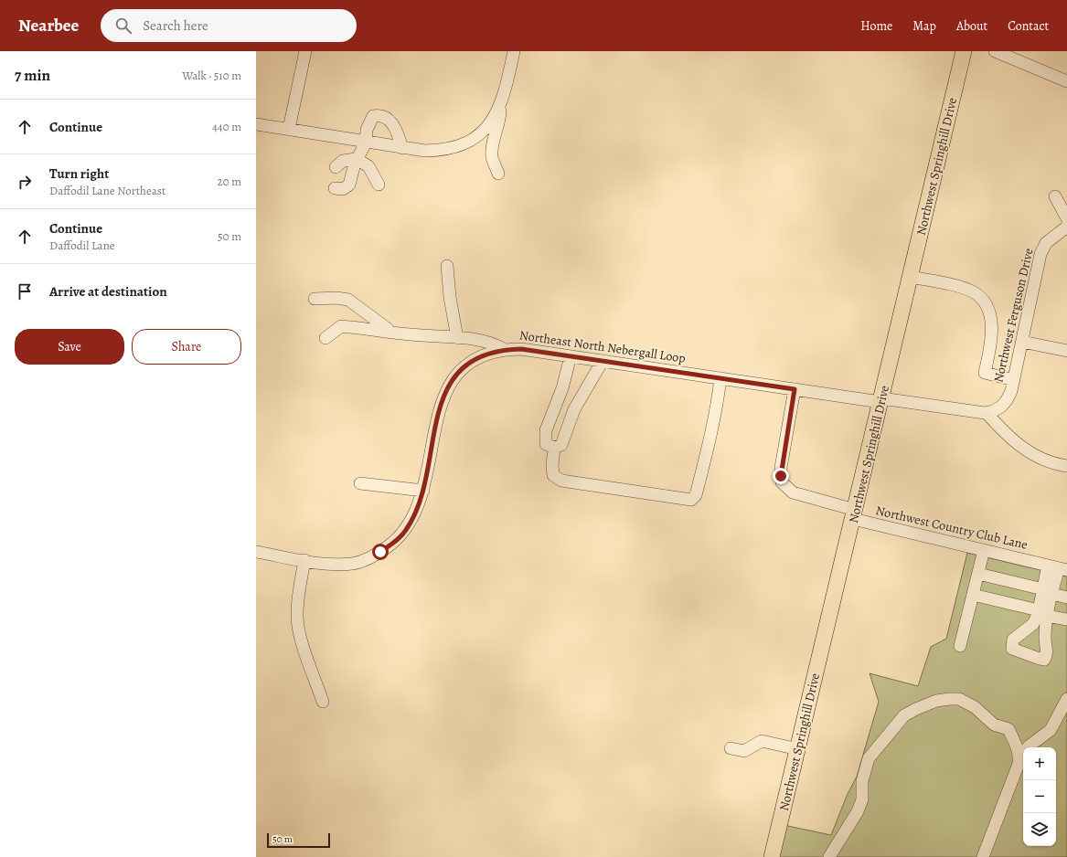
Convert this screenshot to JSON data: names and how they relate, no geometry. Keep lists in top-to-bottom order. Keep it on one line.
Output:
{"streets":{"main road":["Northwest Springhill Drive"],"street":["Northwest Ferguson Drive","Northeast North Nebergall Loop","Northwest Country Club Lane"]},"crossings":[["Northwest Springhill Drive","Northwest Ferguson Drive"],["Northwest Springhill Drive","Northeast North Nebergall Loop"],["Northwest Springhill Drive","Northwest Country Club Lane"],["Northwest Ferguson Drive","Northeast North Nebergall Loop"],["Northeast North Nebergall Loop","Northwest Country Club Lane"]],"scale_bar":"50 m","page":{"header":"Nearbee","search":"Search here","nav":["Home","Map","About","Contact"],"heading":["7 min","Walk · 510 m"],"list":[["Continue","440 m"],["Turn right","Daffodil Lane Northeast","20 m"],["Continue","Daffodil Lane","50 m"],"Arrive at destination"],"buttons":["Save","Share"],"map_buttons":["+","−"],"scale":"50 m"}}
